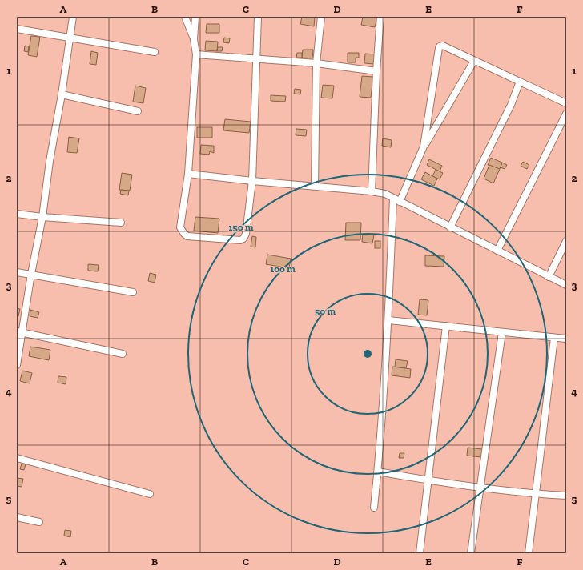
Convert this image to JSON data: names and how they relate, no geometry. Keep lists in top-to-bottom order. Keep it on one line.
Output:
{"grid":{"columns":["A","B","C","D","E","F"],"rows":["1","2","3","4","5"]},"rings":["150 m","100 m","50 m"]}
